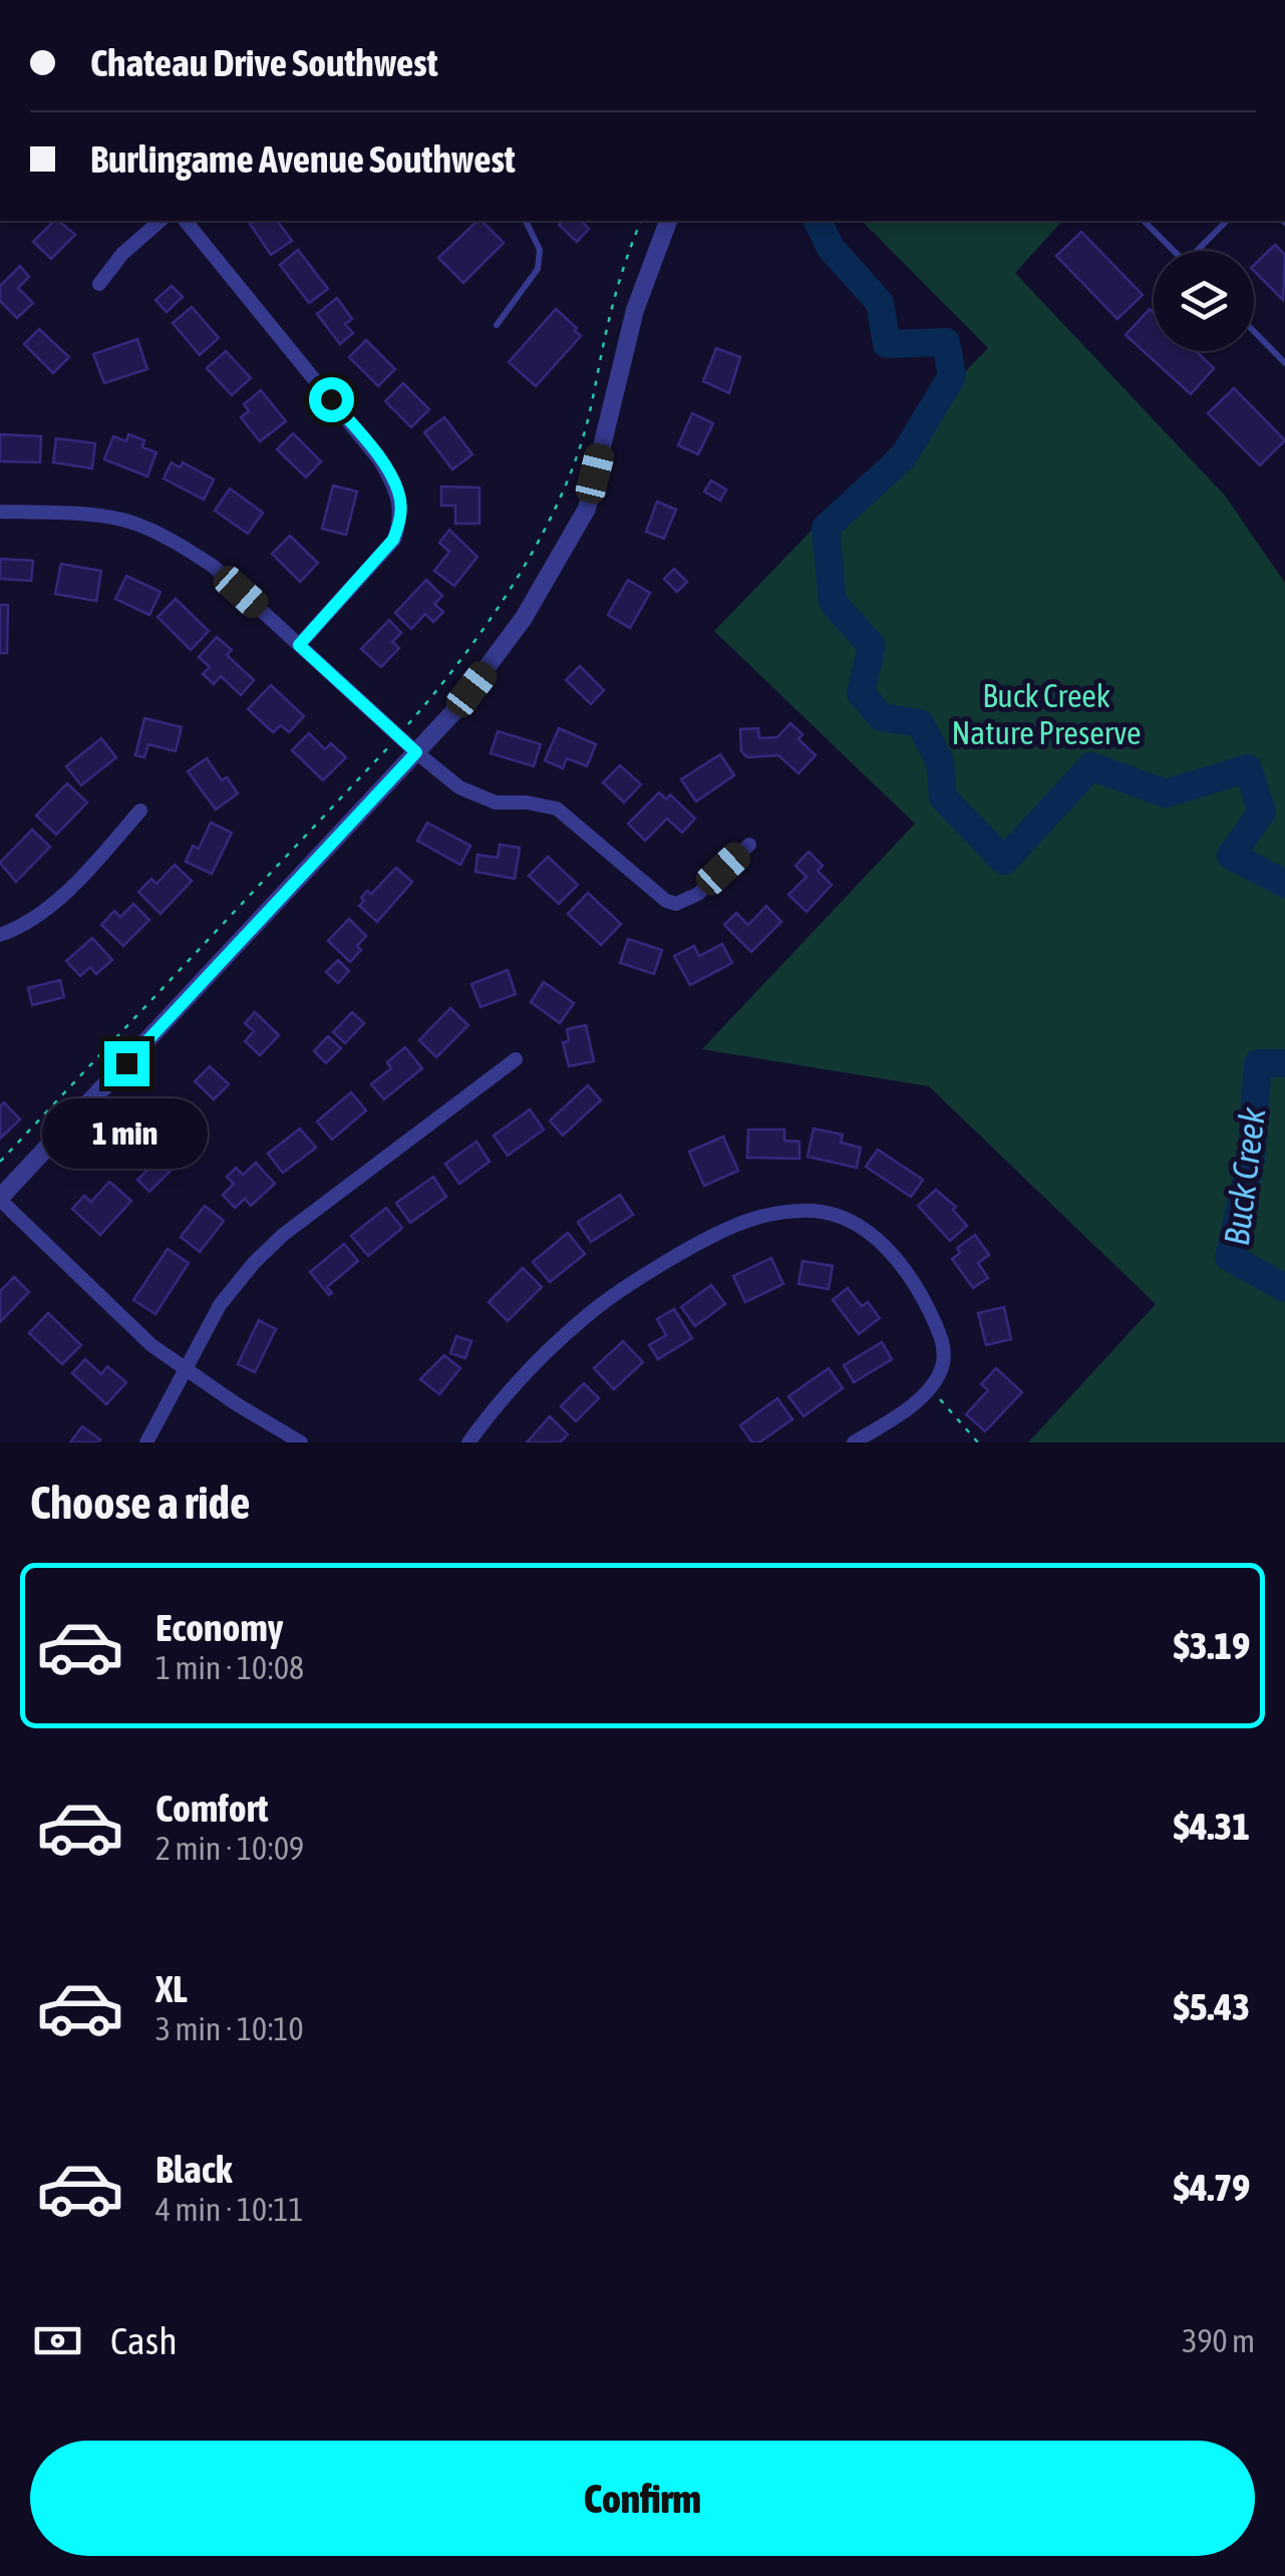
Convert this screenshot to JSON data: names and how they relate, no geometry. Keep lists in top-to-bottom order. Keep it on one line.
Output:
{"water":["Buck Creek"],"parks":["Buck Creek Nature Preserve"],"page":{"banner":["Chateau Drive Southwest","Burlingame Avenue Southwest"],"bubble":"1 min","heading":"Choose a ride","list":[{"name":"Economy","note":"1 min · 10:08","value":"$3.19"},{"name":"Comfort","note":"2 min · 10:09","value":"$4.31"},{"name":"XL","note":"3 min · 10:10","value":"$5.43"},{"name":"Black","note":"4 min · 10:11","value":"$4.79"}],"pay":["Cash","390 m"],"buttons":"Confirm"}}
